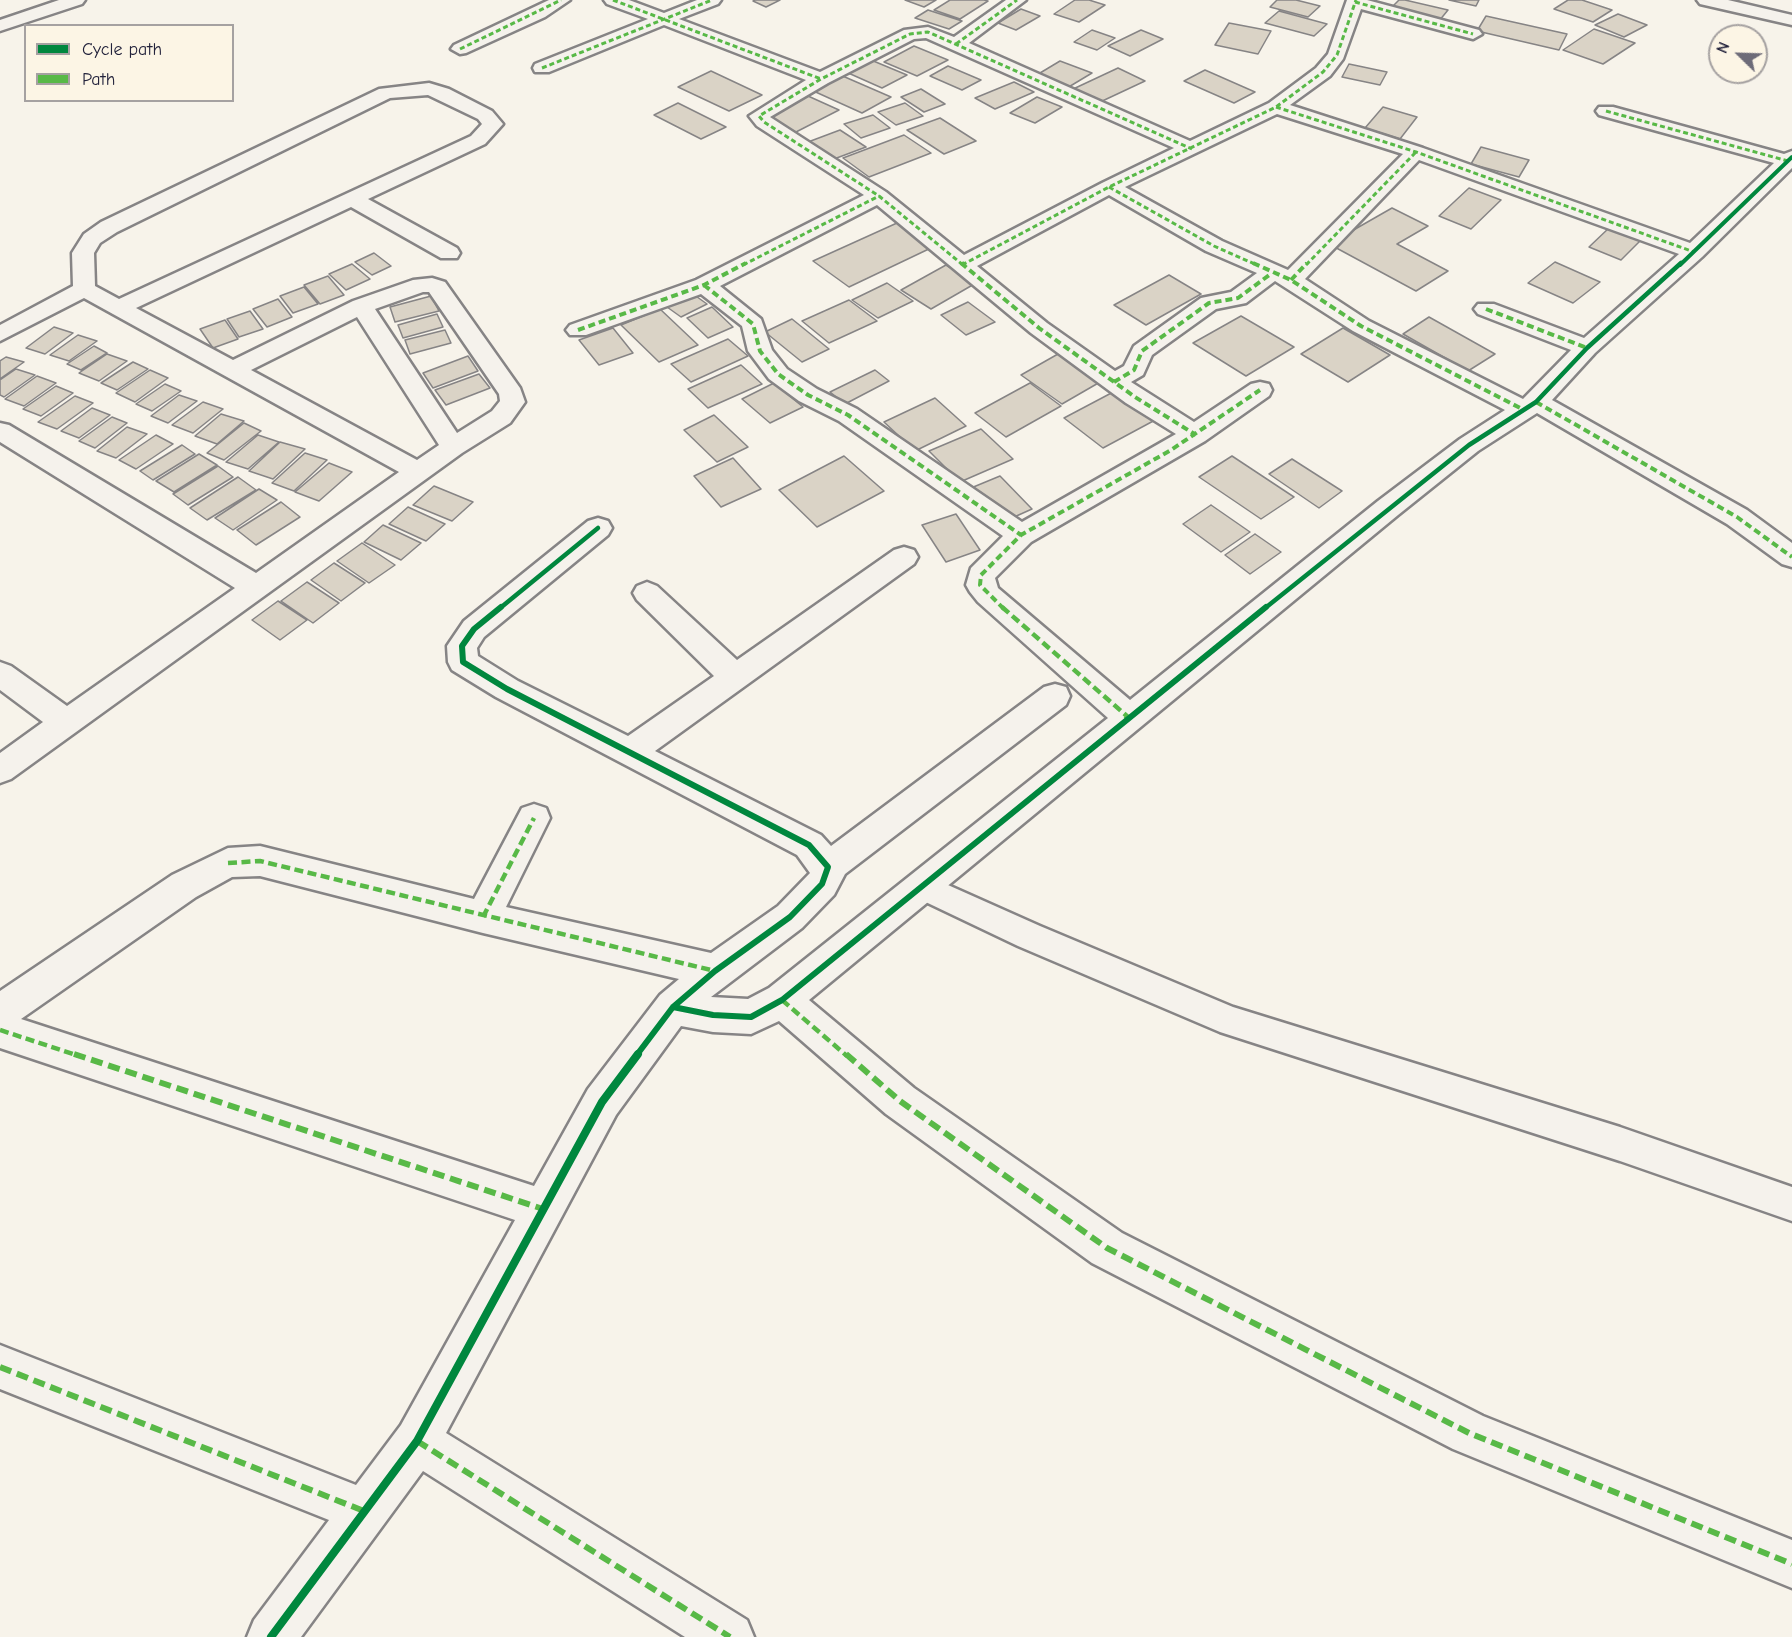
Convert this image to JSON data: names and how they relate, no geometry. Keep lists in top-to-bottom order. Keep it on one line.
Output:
{"legend":["Cycle path","Path"],"north":"top left"}
